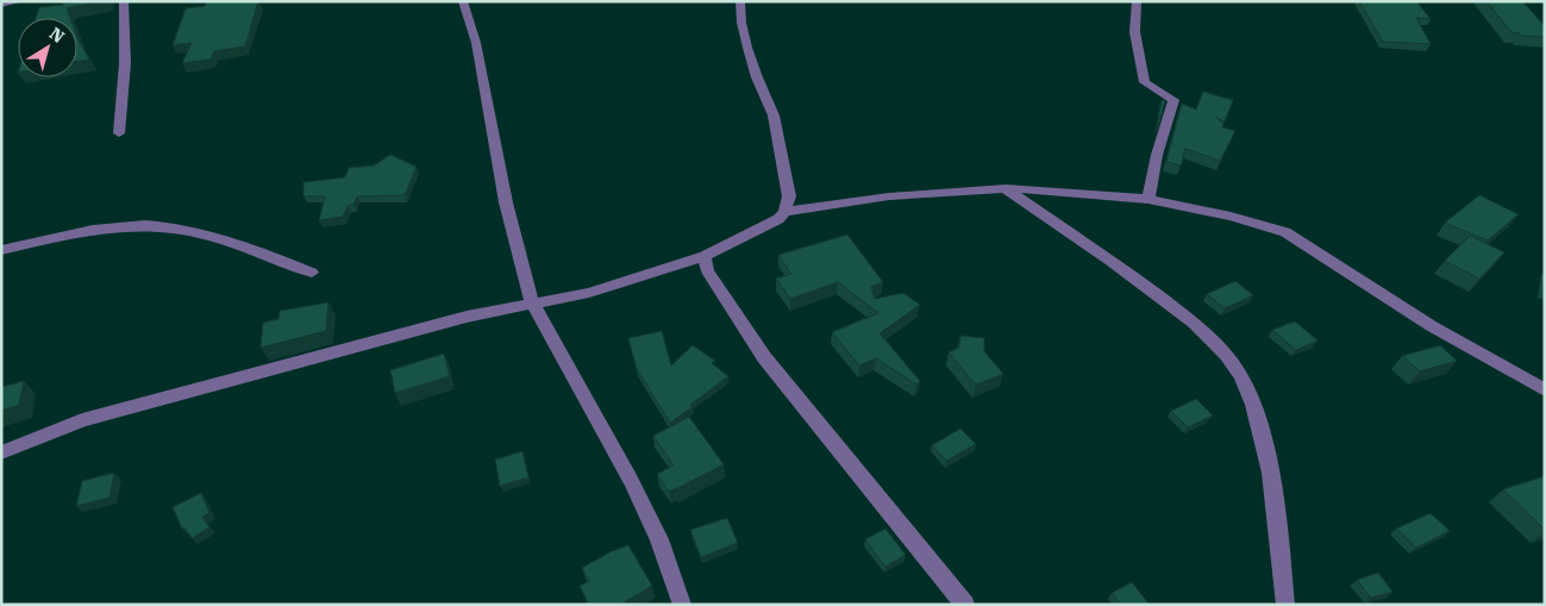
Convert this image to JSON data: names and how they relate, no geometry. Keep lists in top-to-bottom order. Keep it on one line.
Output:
{"north":"top right"}
